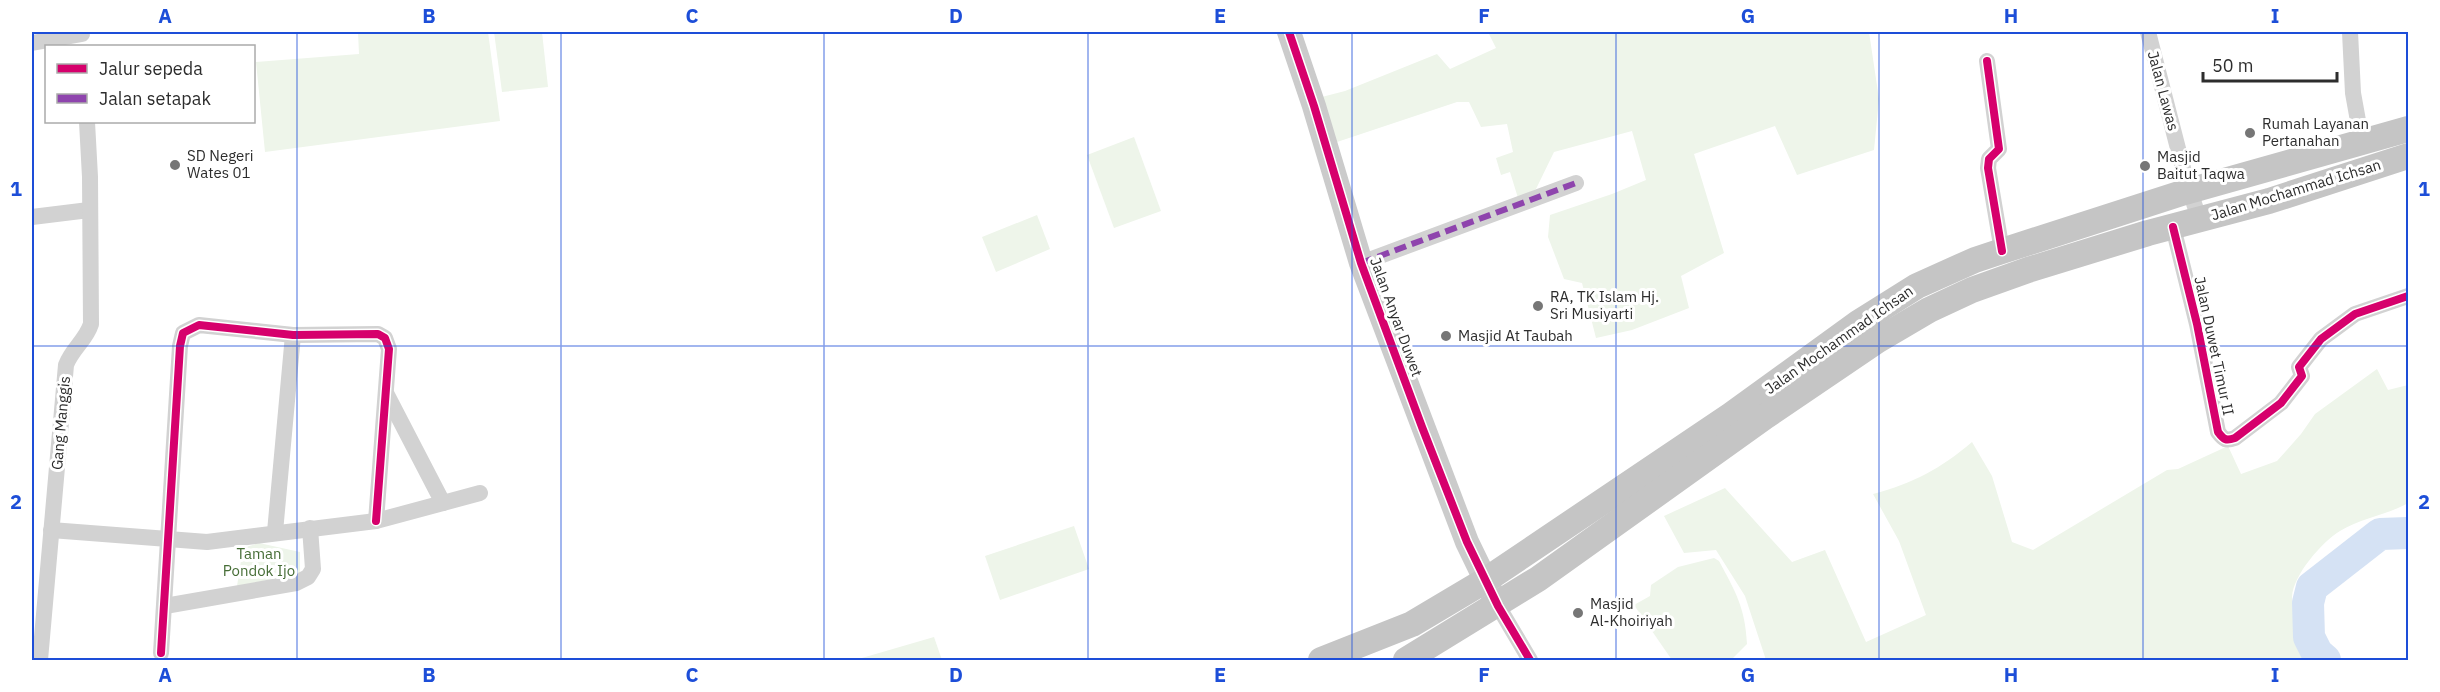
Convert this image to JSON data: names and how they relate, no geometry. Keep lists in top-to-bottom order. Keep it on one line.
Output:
{"streets":{"main road":["Jalan Mochammad Ichsan"],"street":["Jalan Lawas","Jalan Anyar Duwet","Jalan Duwet Timur II","Gang Manggis"]},"crossings":[["Jalan Lawas","Jalan Mochammad Ichsan"],["Jalan Mochammad Ichsan","Jalan Anyar Duwet"],["Jalan Mochammad Ichsan","Jalan Duwet Timur II"]],"parks":["Taman Pondok Ijo"],"places":["Rumah Layanan Pertanahan","SD Negeri Wates 01","Masjid Baitut Taqwa","RA, TK Islam Hj. Sri Musiyarti","Masjid At Taubah","Masjid Al-Khoiriyah"],"legend":["Jalur sepeda","Jalan setapak"],"scale_bar":"50 m","grid":{"columns":["A","B","C","D","E","F","G","H","I"],"rows":["1","2"]}}
